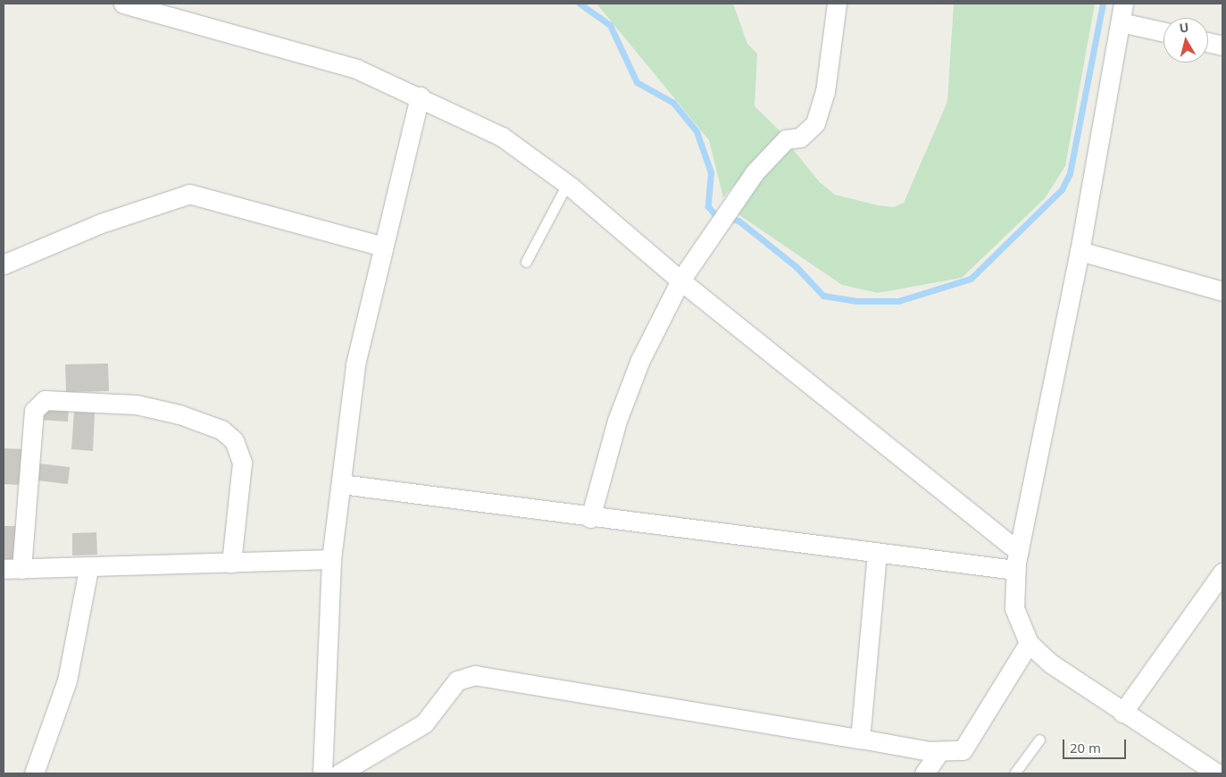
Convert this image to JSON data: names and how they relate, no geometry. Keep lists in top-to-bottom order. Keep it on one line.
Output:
{"scale_bar":"20 m","north":"top"}
